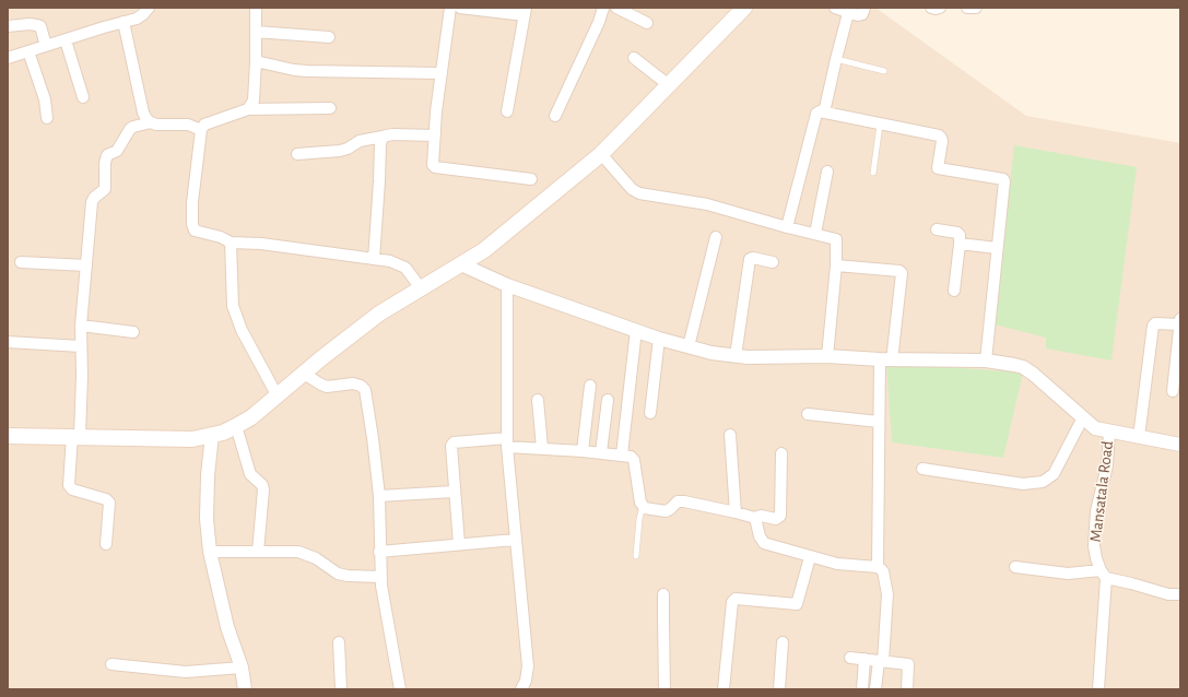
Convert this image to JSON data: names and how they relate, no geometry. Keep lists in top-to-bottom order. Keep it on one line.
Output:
{"streets":{"street":["Mansatala Road"]}}
